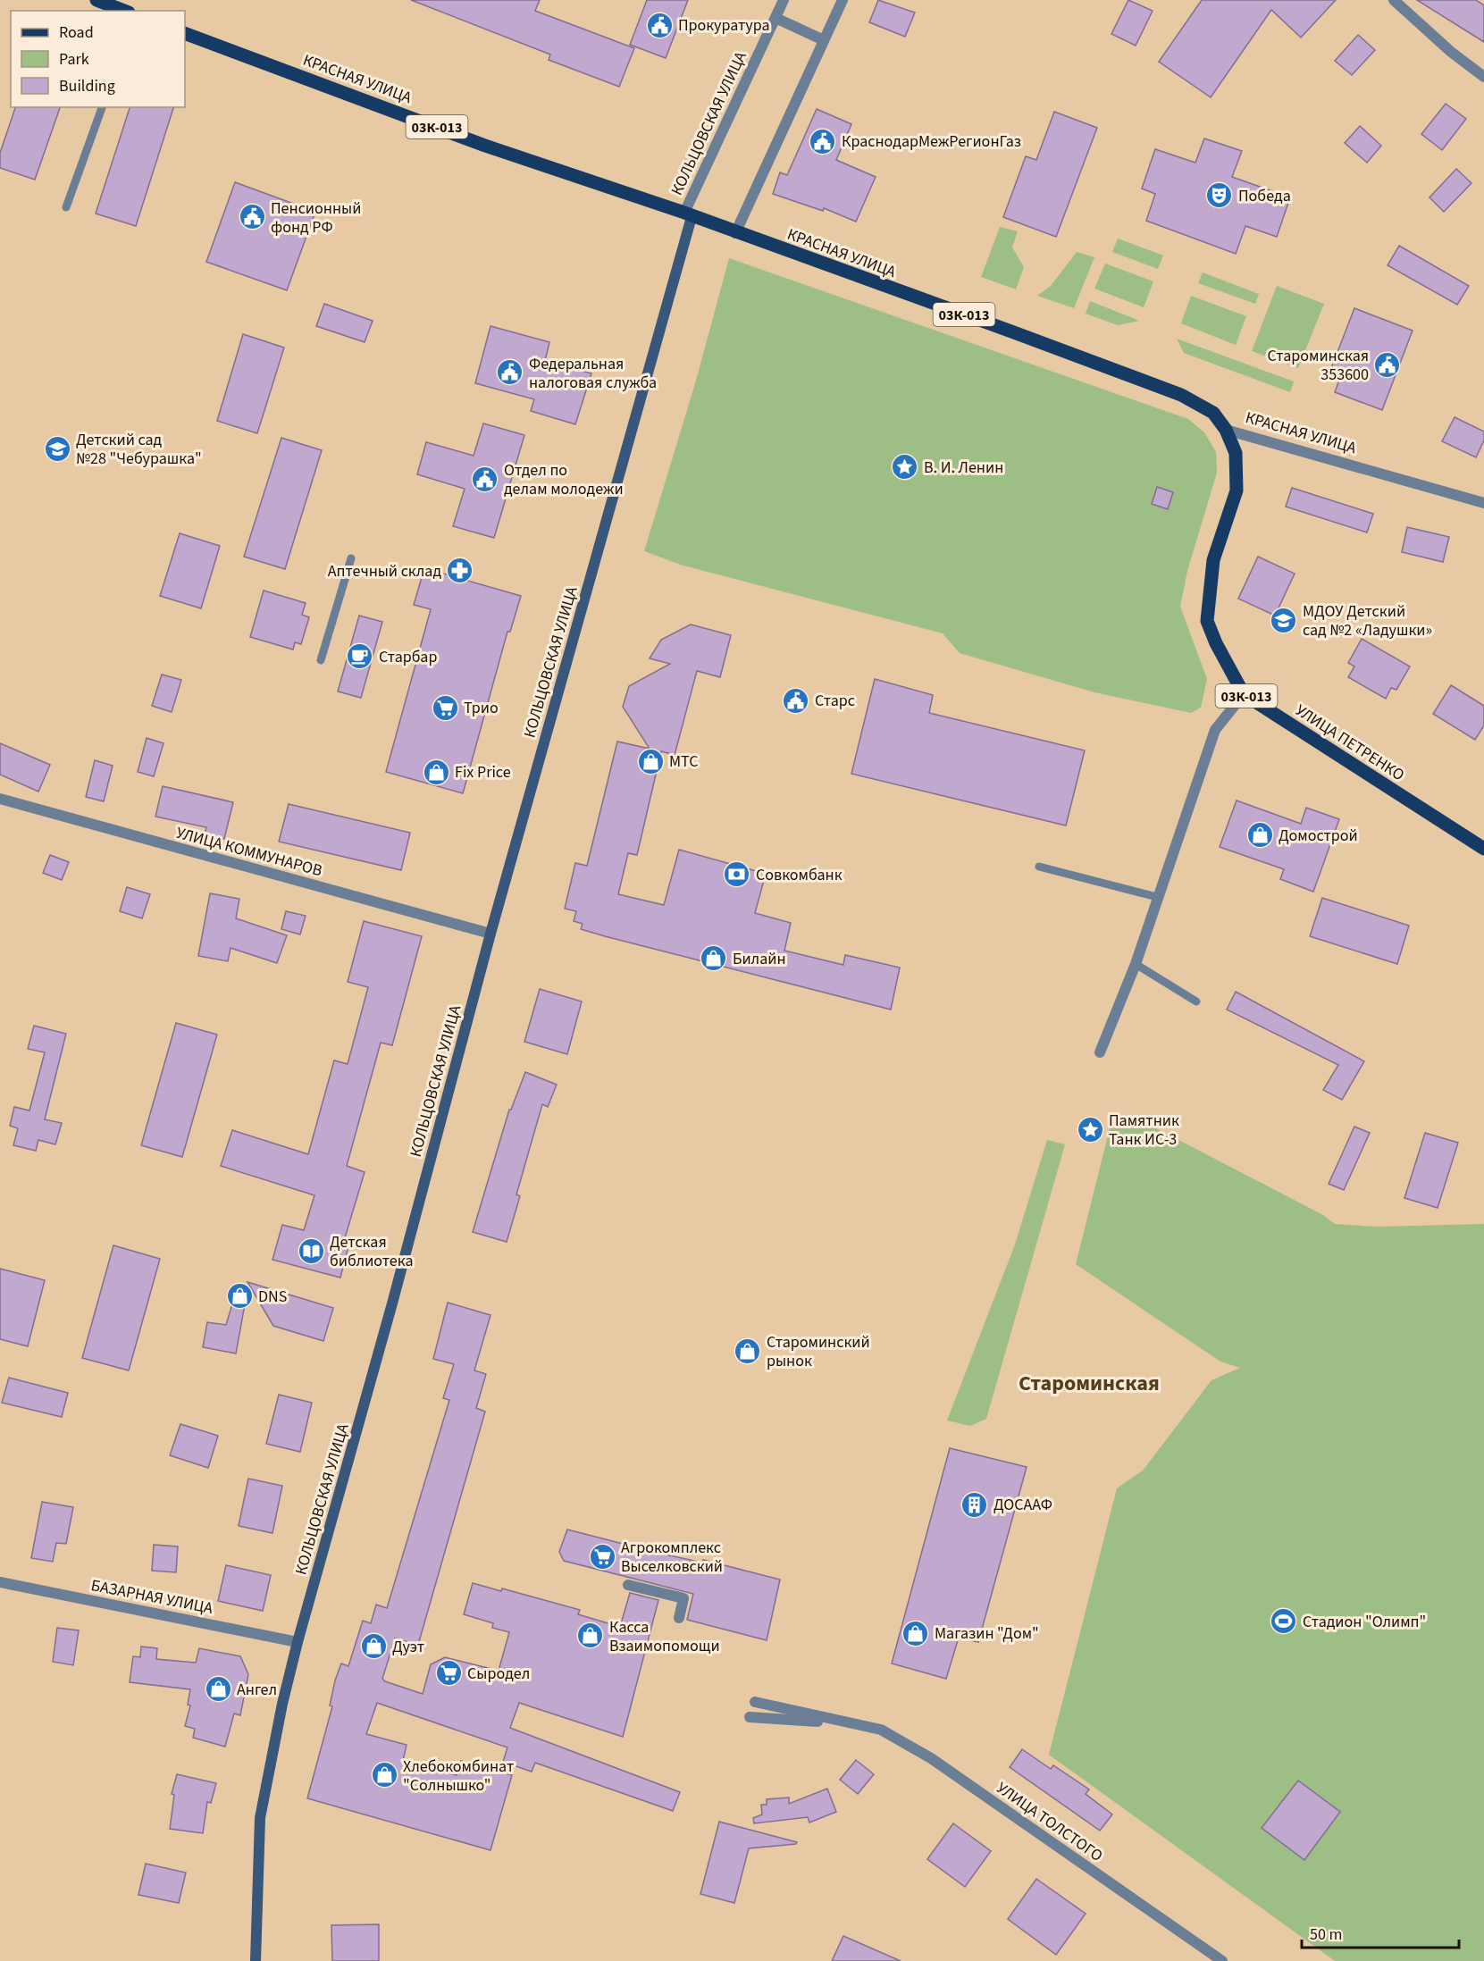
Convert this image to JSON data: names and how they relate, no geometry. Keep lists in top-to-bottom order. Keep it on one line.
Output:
{"streets":{"main road":["КРАСНАЯ УЛИЦА","КОЛЬЦОВСКАЯ УЛИЦА","03К-013","УЛИЦА ПЕТРЕНКО"],"street":["УЛИЦА КОММУНАРОВ","БАЗАРНАЯ УЛИЦА","УЛИЦА ТОЛСТОГО"]},"crossings":[["КРАСНАЯ УЛИЦА","КОЛЬЦОВСКАЯ УЛИЦА"],["КРАСНАЯ УЛИЦА","УЛИЦА ПЕТРЕНКО"],["КОЛЬЦОВСКАЯ УЛИЦА","УЛИЦА КОММУНАРОВ"],["КОЛЬЦОВСКАЯ УЛИЦА","БАЗАРНАЯ УЛИЦА"]],"districts":["Староминская"],"places":{"public building":["Прокуратура","КраснодарМежРегионГаз","Пенсионный фонд РФ","Староминская 353600","Федеральная налоговая служба","Отдел по делам молодежи","Старс"],"theatre":["Победа"],"school or university":["Детский сад №28 \"Чебурашка\"","МДОУ Детский сад №2 «Ладушки»"],"place":["В. И. Ленин","Памятник Танк ИС-3"],"pharmacy":["Аптечный склад"],"cafe":["Старбар"],"supermarket":["Трио","Агрокомплекс Выселковский","Сыродел"],"shop":["МТС","Fix Price","Домострой","Билайн","DNS","Староминский рынок","Магазин \"Дом\"","Касса Взаимопомощи","Дуэт","Ангел","Хлебокомбинат \"Солнышко\""],"bank":["Совкомбанк"],"library":["Детская библиотека"],"building":["ДОСААФ"],"sports":["Стадион \"Олимп\""]},"legend":["Road","Park","Building"],"scale_bar":"50 m"}
